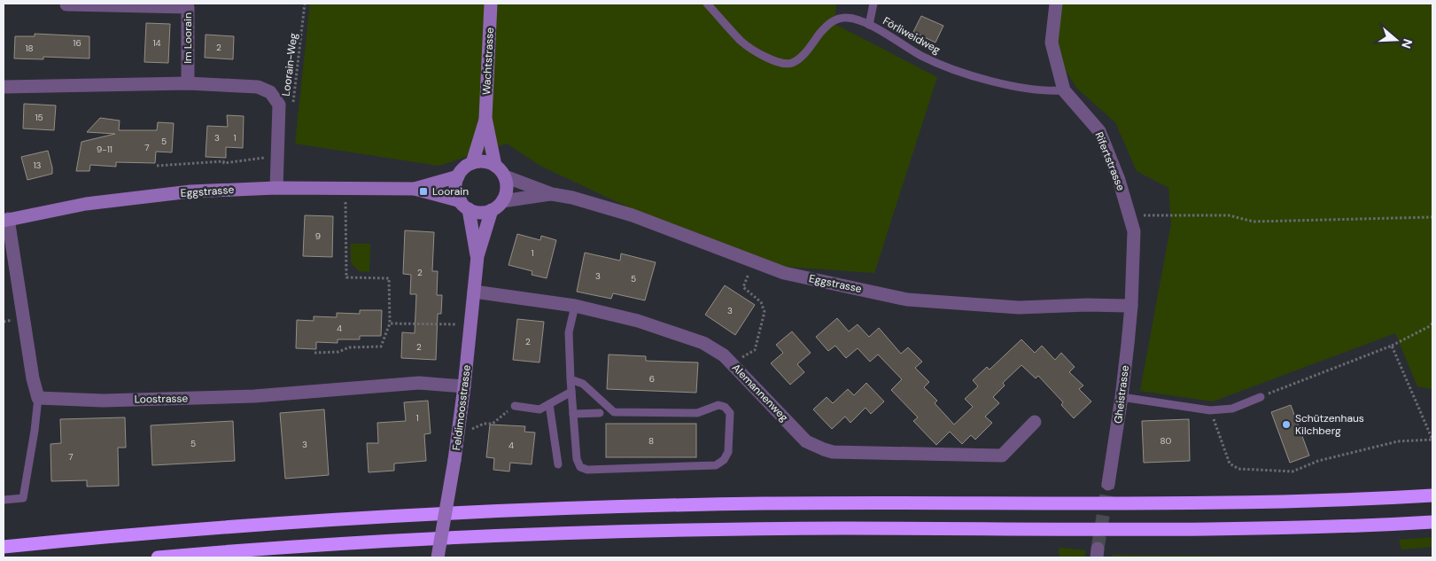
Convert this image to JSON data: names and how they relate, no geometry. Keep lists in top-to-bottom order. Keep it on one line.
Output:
{"streets":{"main road":["Wachtstrasse","Eggstrasse","Feldimoosstrasse"],"street":["Im Loorain","Rifertstrasse","Alemannenweg","Gheistrasse","Loostrasse"],"lane":["Förliweidweg"],"path":["Loorain-Weg"]},"crossings":[["Förliweidweg","Rifertstrasse"],["Wachtstrasse","Eggstrasse"],["Wachtstrasse","Feldimoosstrasse"],["Rifertstrasse","Eggstrasse"],["Rifertstrasse","Gheistrasse"],["Eggstrasse","Gheistrasse"],["Eggstrasse","Feldimoosstrasse"],["Alemannenweg","Feldimoosstrasse"],["Loostrasse","Feldimoosstrasse"]],"places":{"transit":["Loorain"],"other":["Schützenhaus Kilchberg"]},"house_numbers":["16","14","2","18","15","3","1","5","7","9-11","13","9","1","2","3","5","3","4","2","2","6","1","8","80","5","3","4","7"],"north":"right"}
